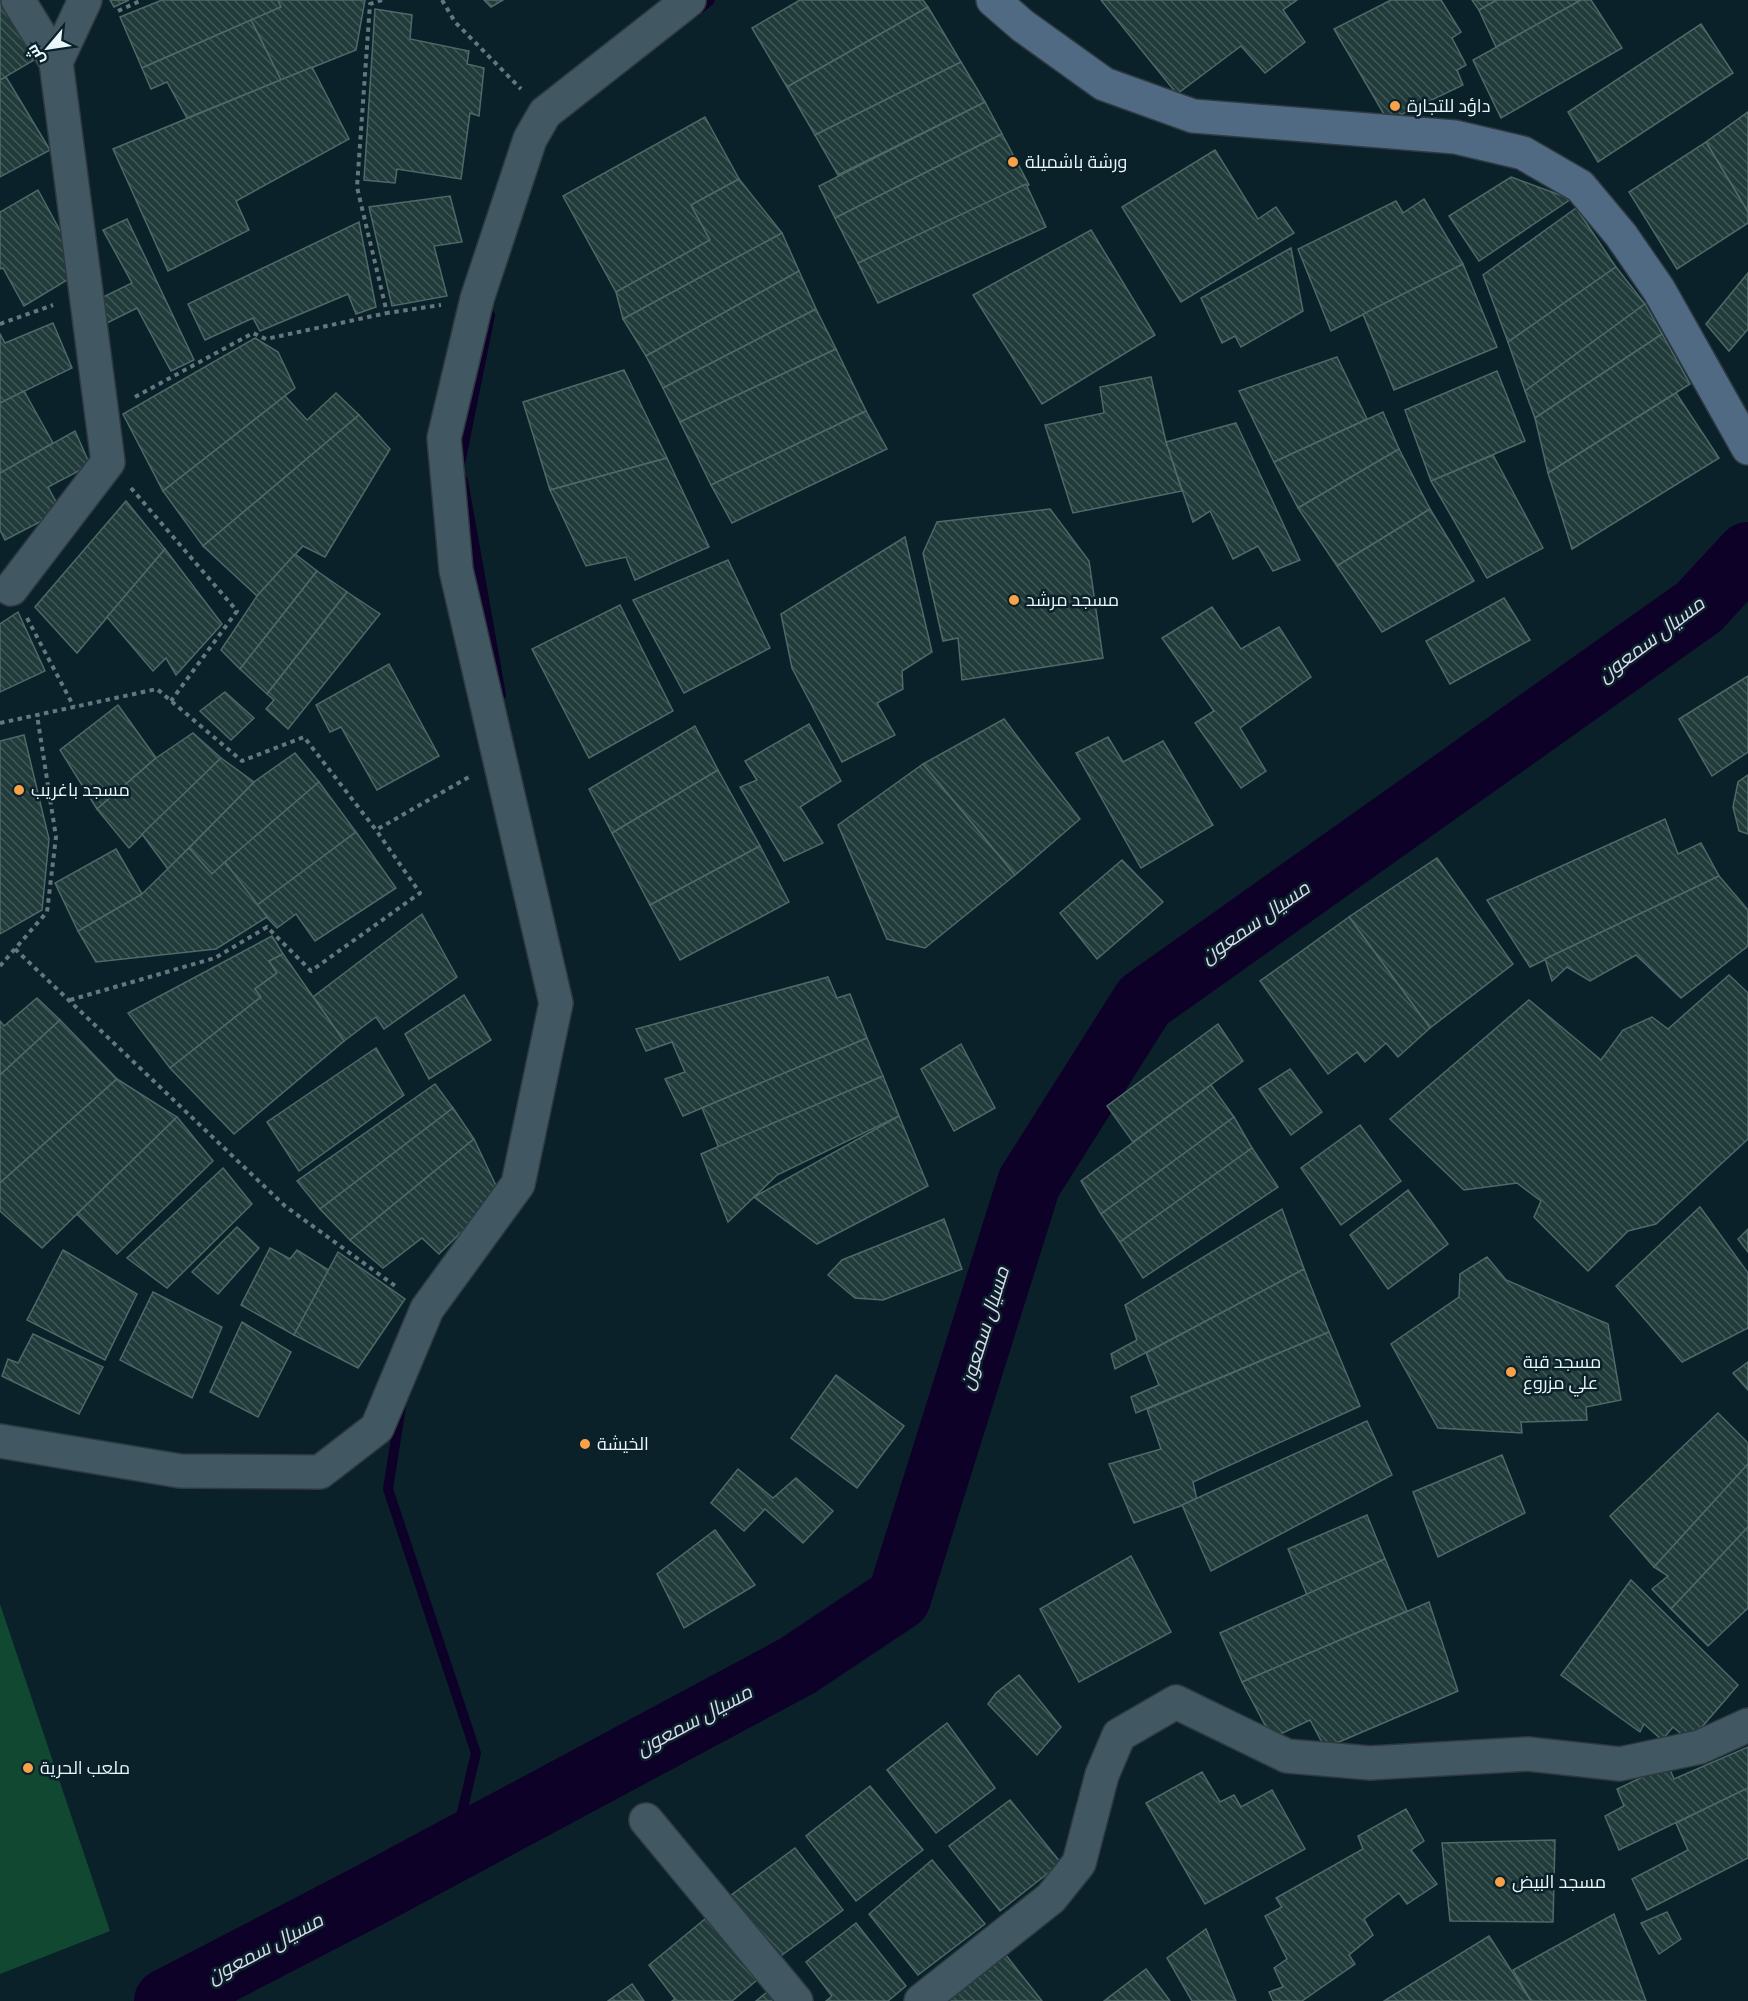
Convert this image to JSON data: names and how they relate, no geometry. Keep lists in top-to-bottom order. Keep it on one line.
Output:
{"water":["مسيال سمعون"],"places":["داؤد للتجارة","ورشة باشميلة","مسجد مرشد","مسجد باغريب","مسجد قبة علي مزروع","الخيشة","ملعب الحرية","مسجد البيض"],"north":"bottom left"}
